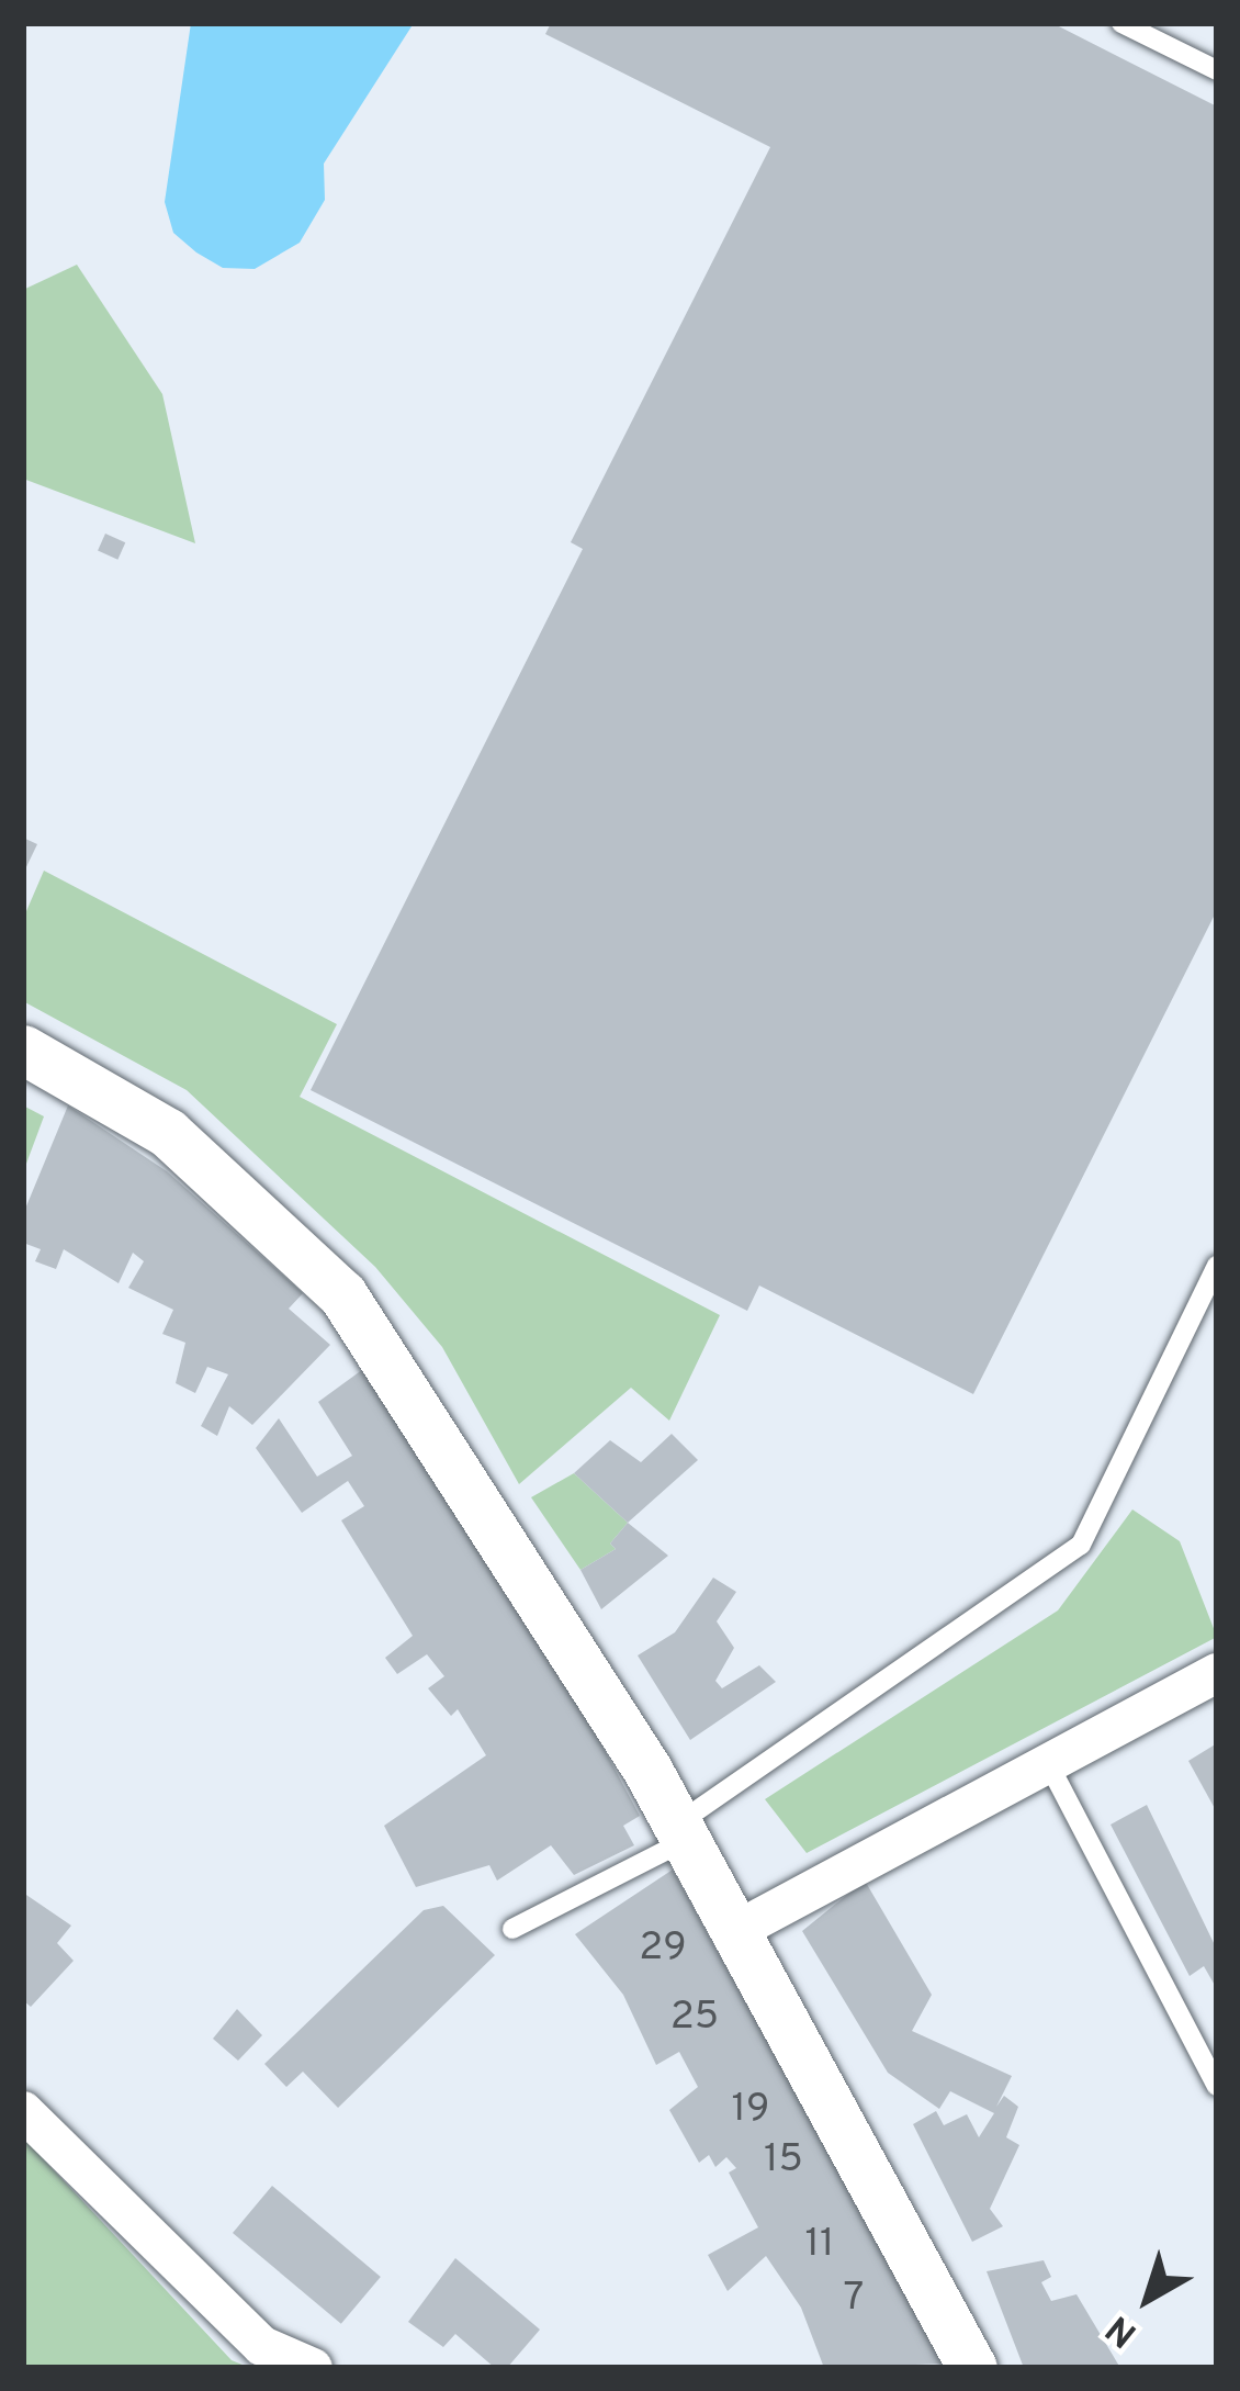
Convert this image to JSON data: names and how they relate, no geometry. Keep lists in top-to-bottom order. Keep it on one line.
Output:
{"house_numbers":["29","25","19","15","11","7"],"north":"bottom left"}
